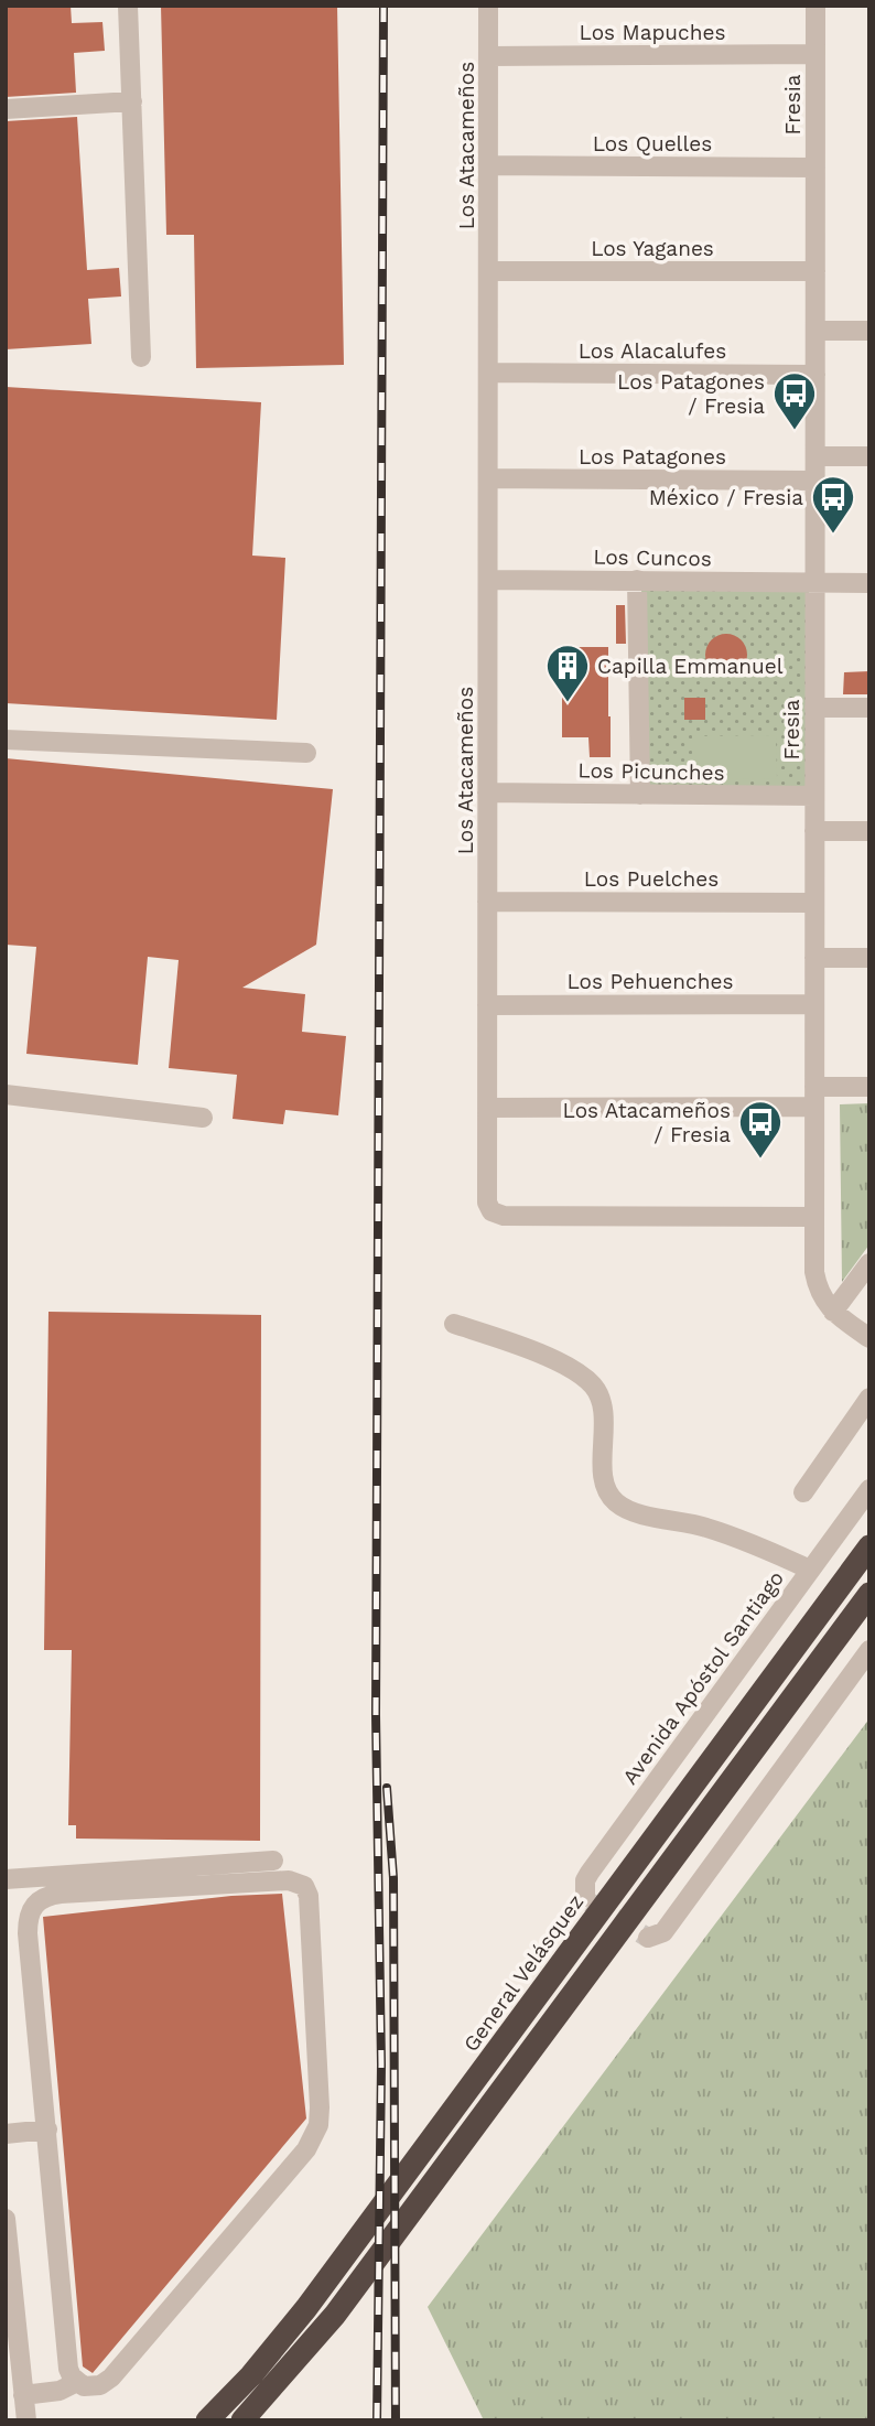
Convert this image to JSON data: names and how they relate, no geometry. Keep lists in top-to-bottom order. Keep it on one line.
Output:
{"streets":{"highway":["General Velásquez"],"street":["Los Mapuches","Fresia","Los Quelles","Los Atacameños","Los Yaganes","Los Alacalufes","Los Patagones","Los Cuncos","Los Picunches","Los Puelches","Los Pehuenches","Avenida Apóstol Santiago"]},"crossings":[["Los Mapuches","Fresia"],["Los Mapuches","Los Atacameños"],["Fresia","Los Quelles"],["Fresia","Los Atacameños"],["Fresia","Los Yaganes"],["Fresia","Los Alacalufes"],["Fresia","Los Patagones"],["Fresia","Los Cuncos"],["Fresia","Los Picunches"],["Fresia","Los Puelches"],["Fresia","Los Pehuenches"],["Los Quelles","Los Atacameños"],["Los Atacameños","Los Yaganes"],["Los Atacameños","Los Alacalufes"],["Los Atacameños","Los Patagones"],["Los Atacameños","Los Cuncos"],["Los Atacameños","Los Picunches"],["Los Atacameños","Los Puelches"],["Los Atacameños","Los Pehuenches"]],"places":{"bus stop":["Los Patagones / Fresia","México / Fresia","Los Atacameños / Fresia"],"building":["Capilla Emmanuel"]}}
